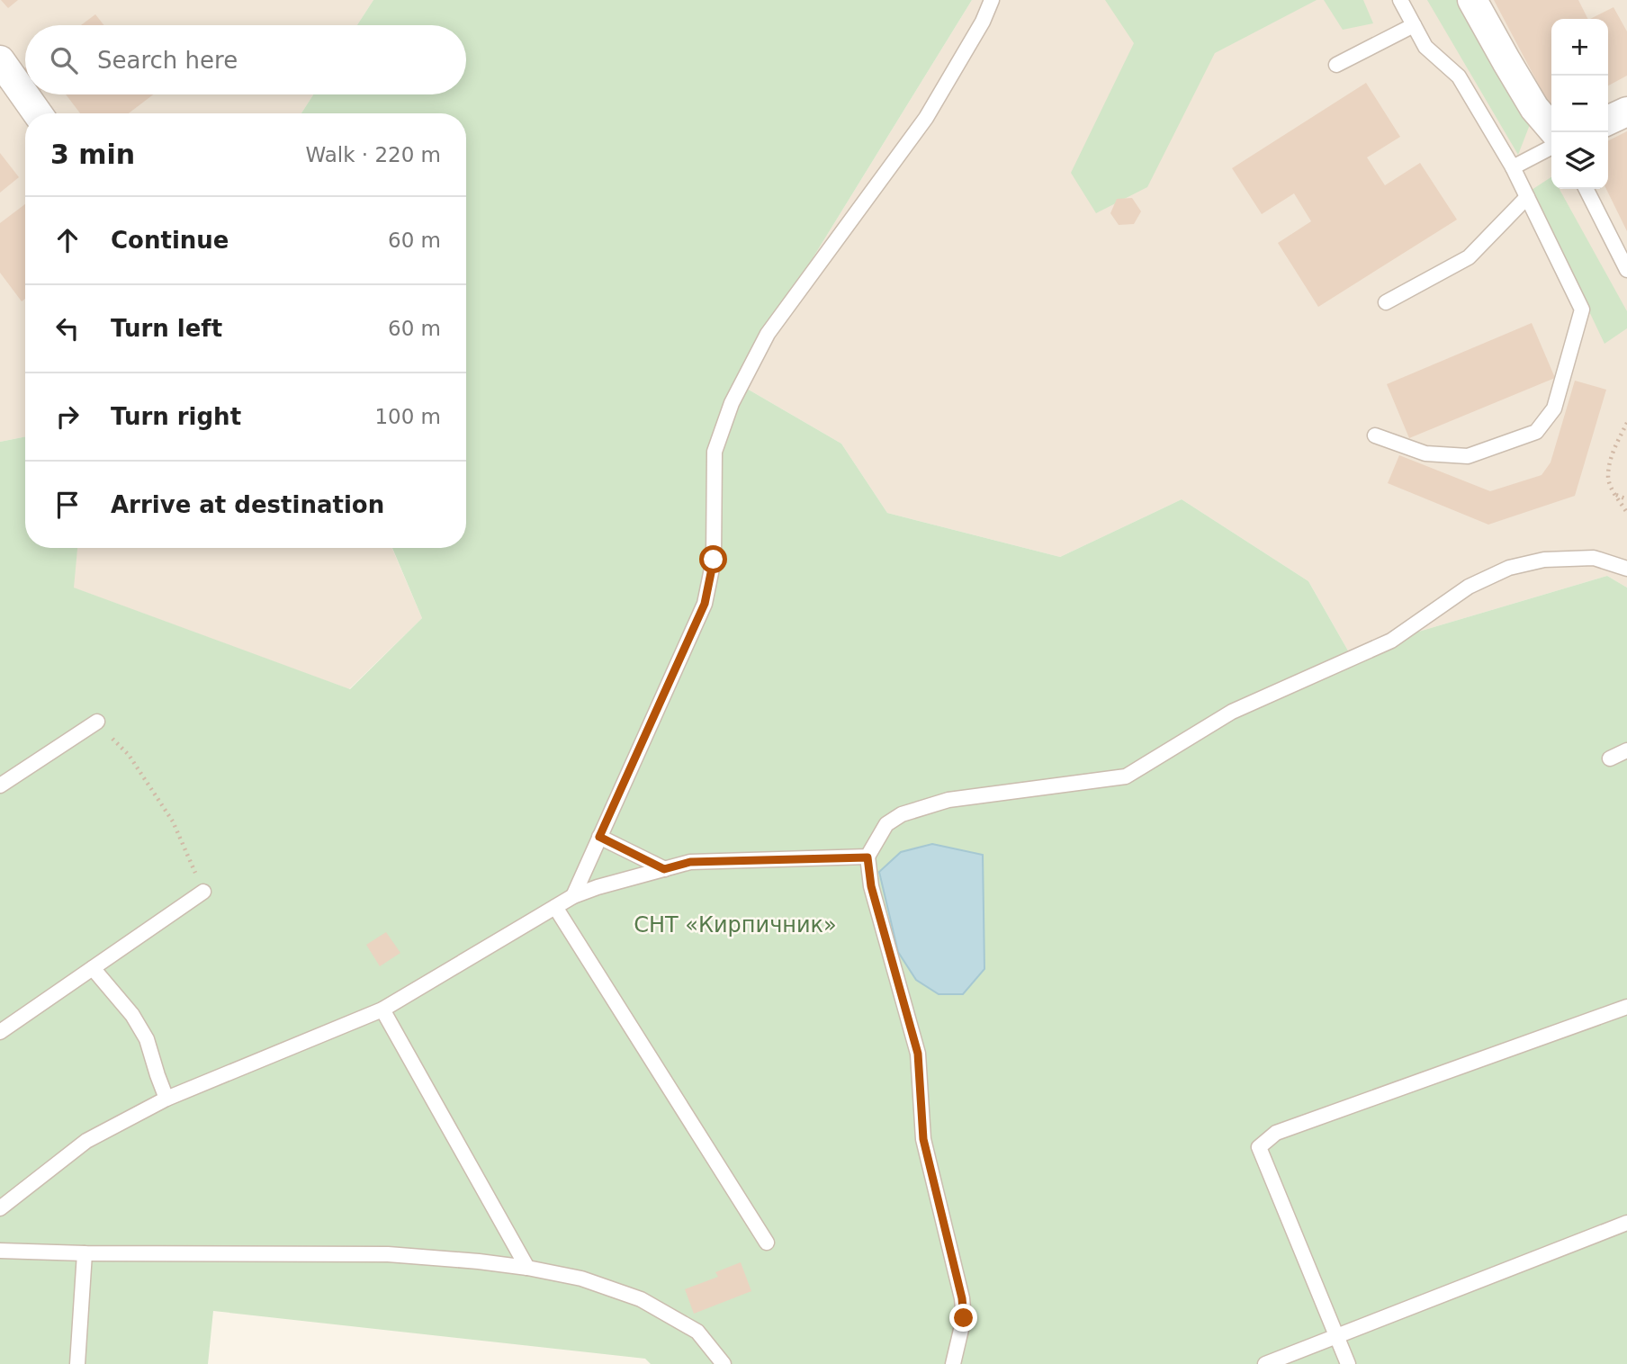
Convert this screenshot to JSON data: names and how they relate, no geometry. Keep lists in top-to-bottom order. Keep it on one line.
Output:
{"parks":["СНТ «Кирпичник»"],"page":{"map_buttons":["+","−"],"search":"Search here","heading":["3 min","Walk · 220 m"],"list":[["Continue","60 m"],["Turn left","60 m"],["Turn right","100 m"],"Arrive at destination"]}}
